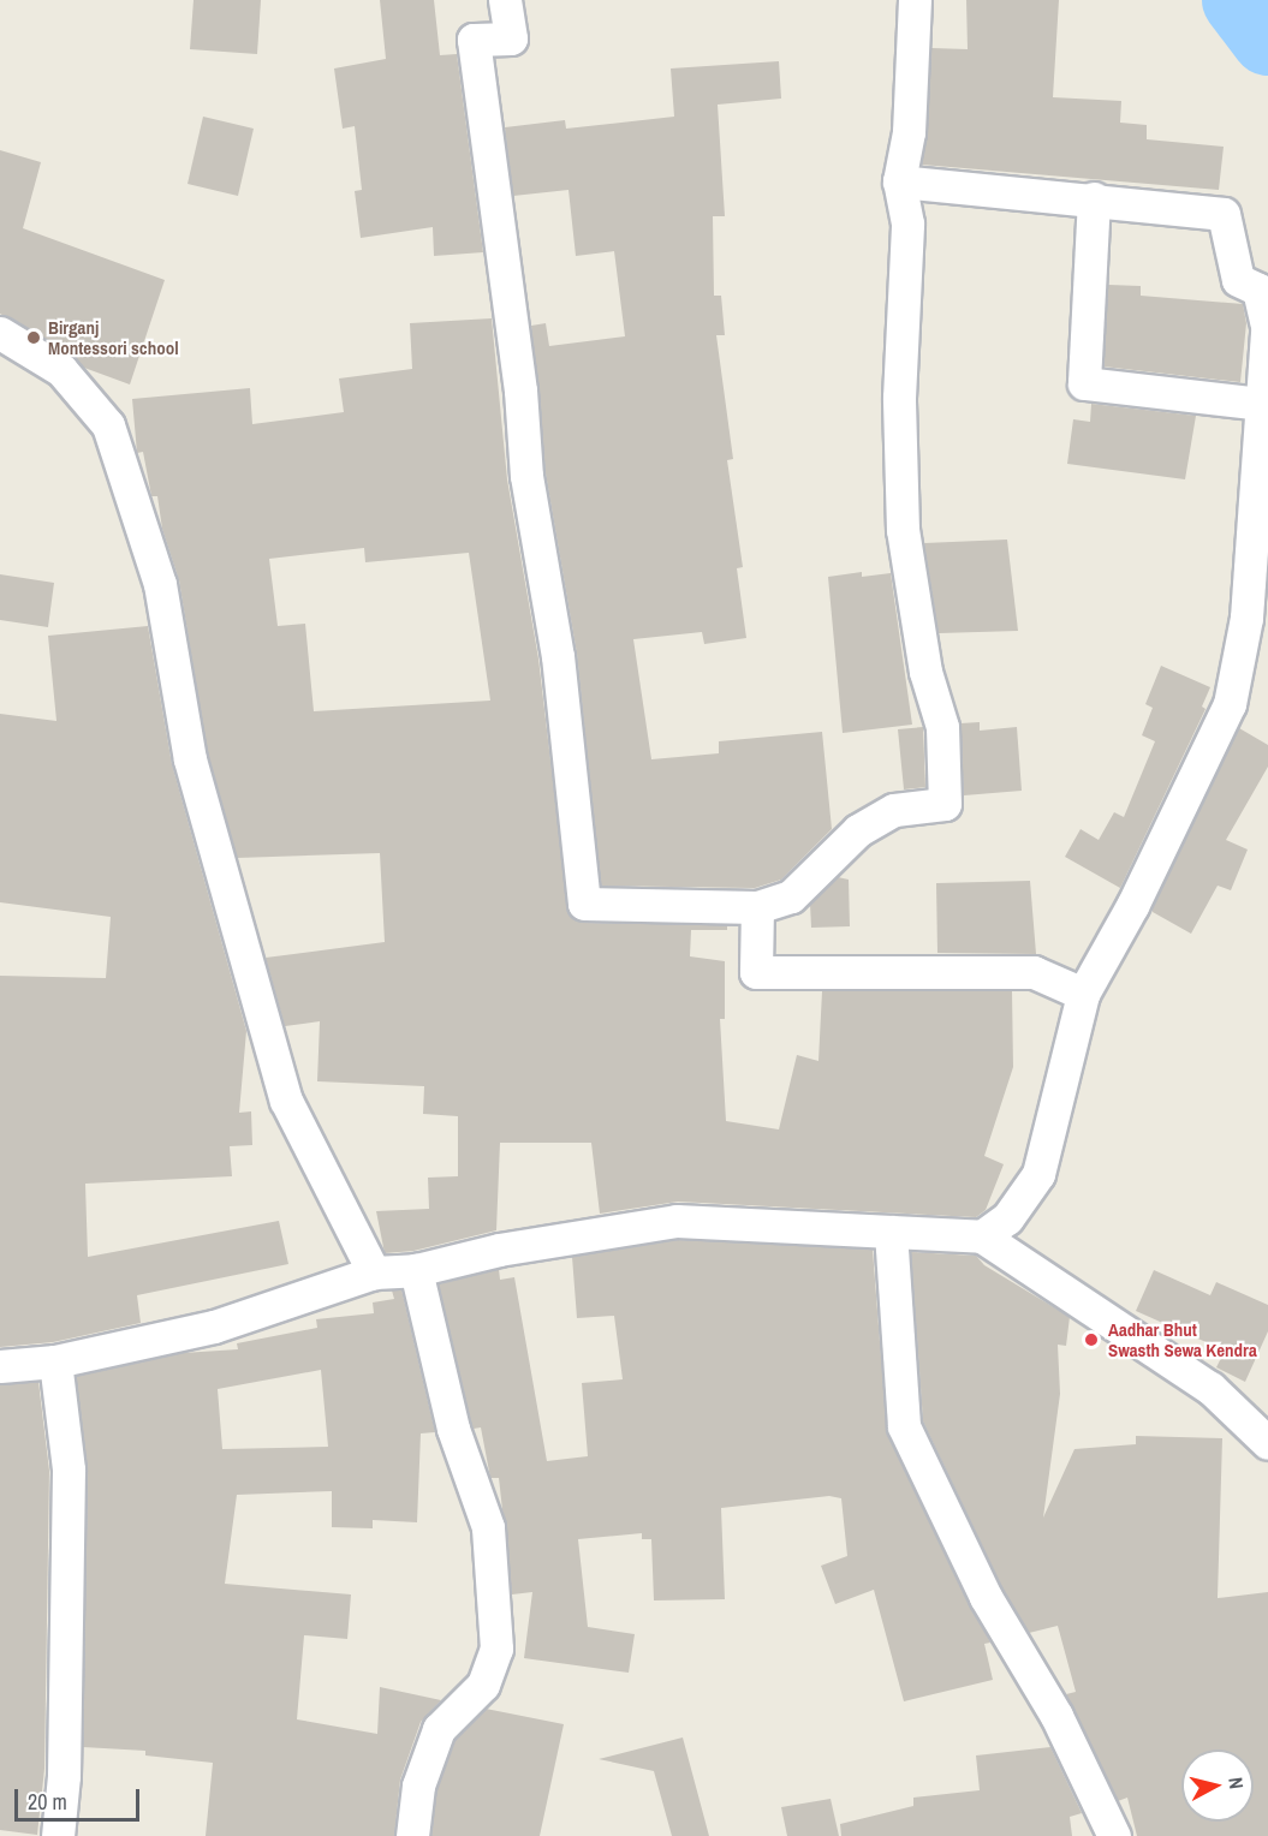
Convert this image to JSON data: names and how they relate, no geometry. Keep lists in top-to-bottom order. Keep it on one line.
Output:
{"places":["Birganj Montessori school","Aadhar Bhut Swasth Sewa Kendra"],"scale_bar":"20 m","north":"right"}
